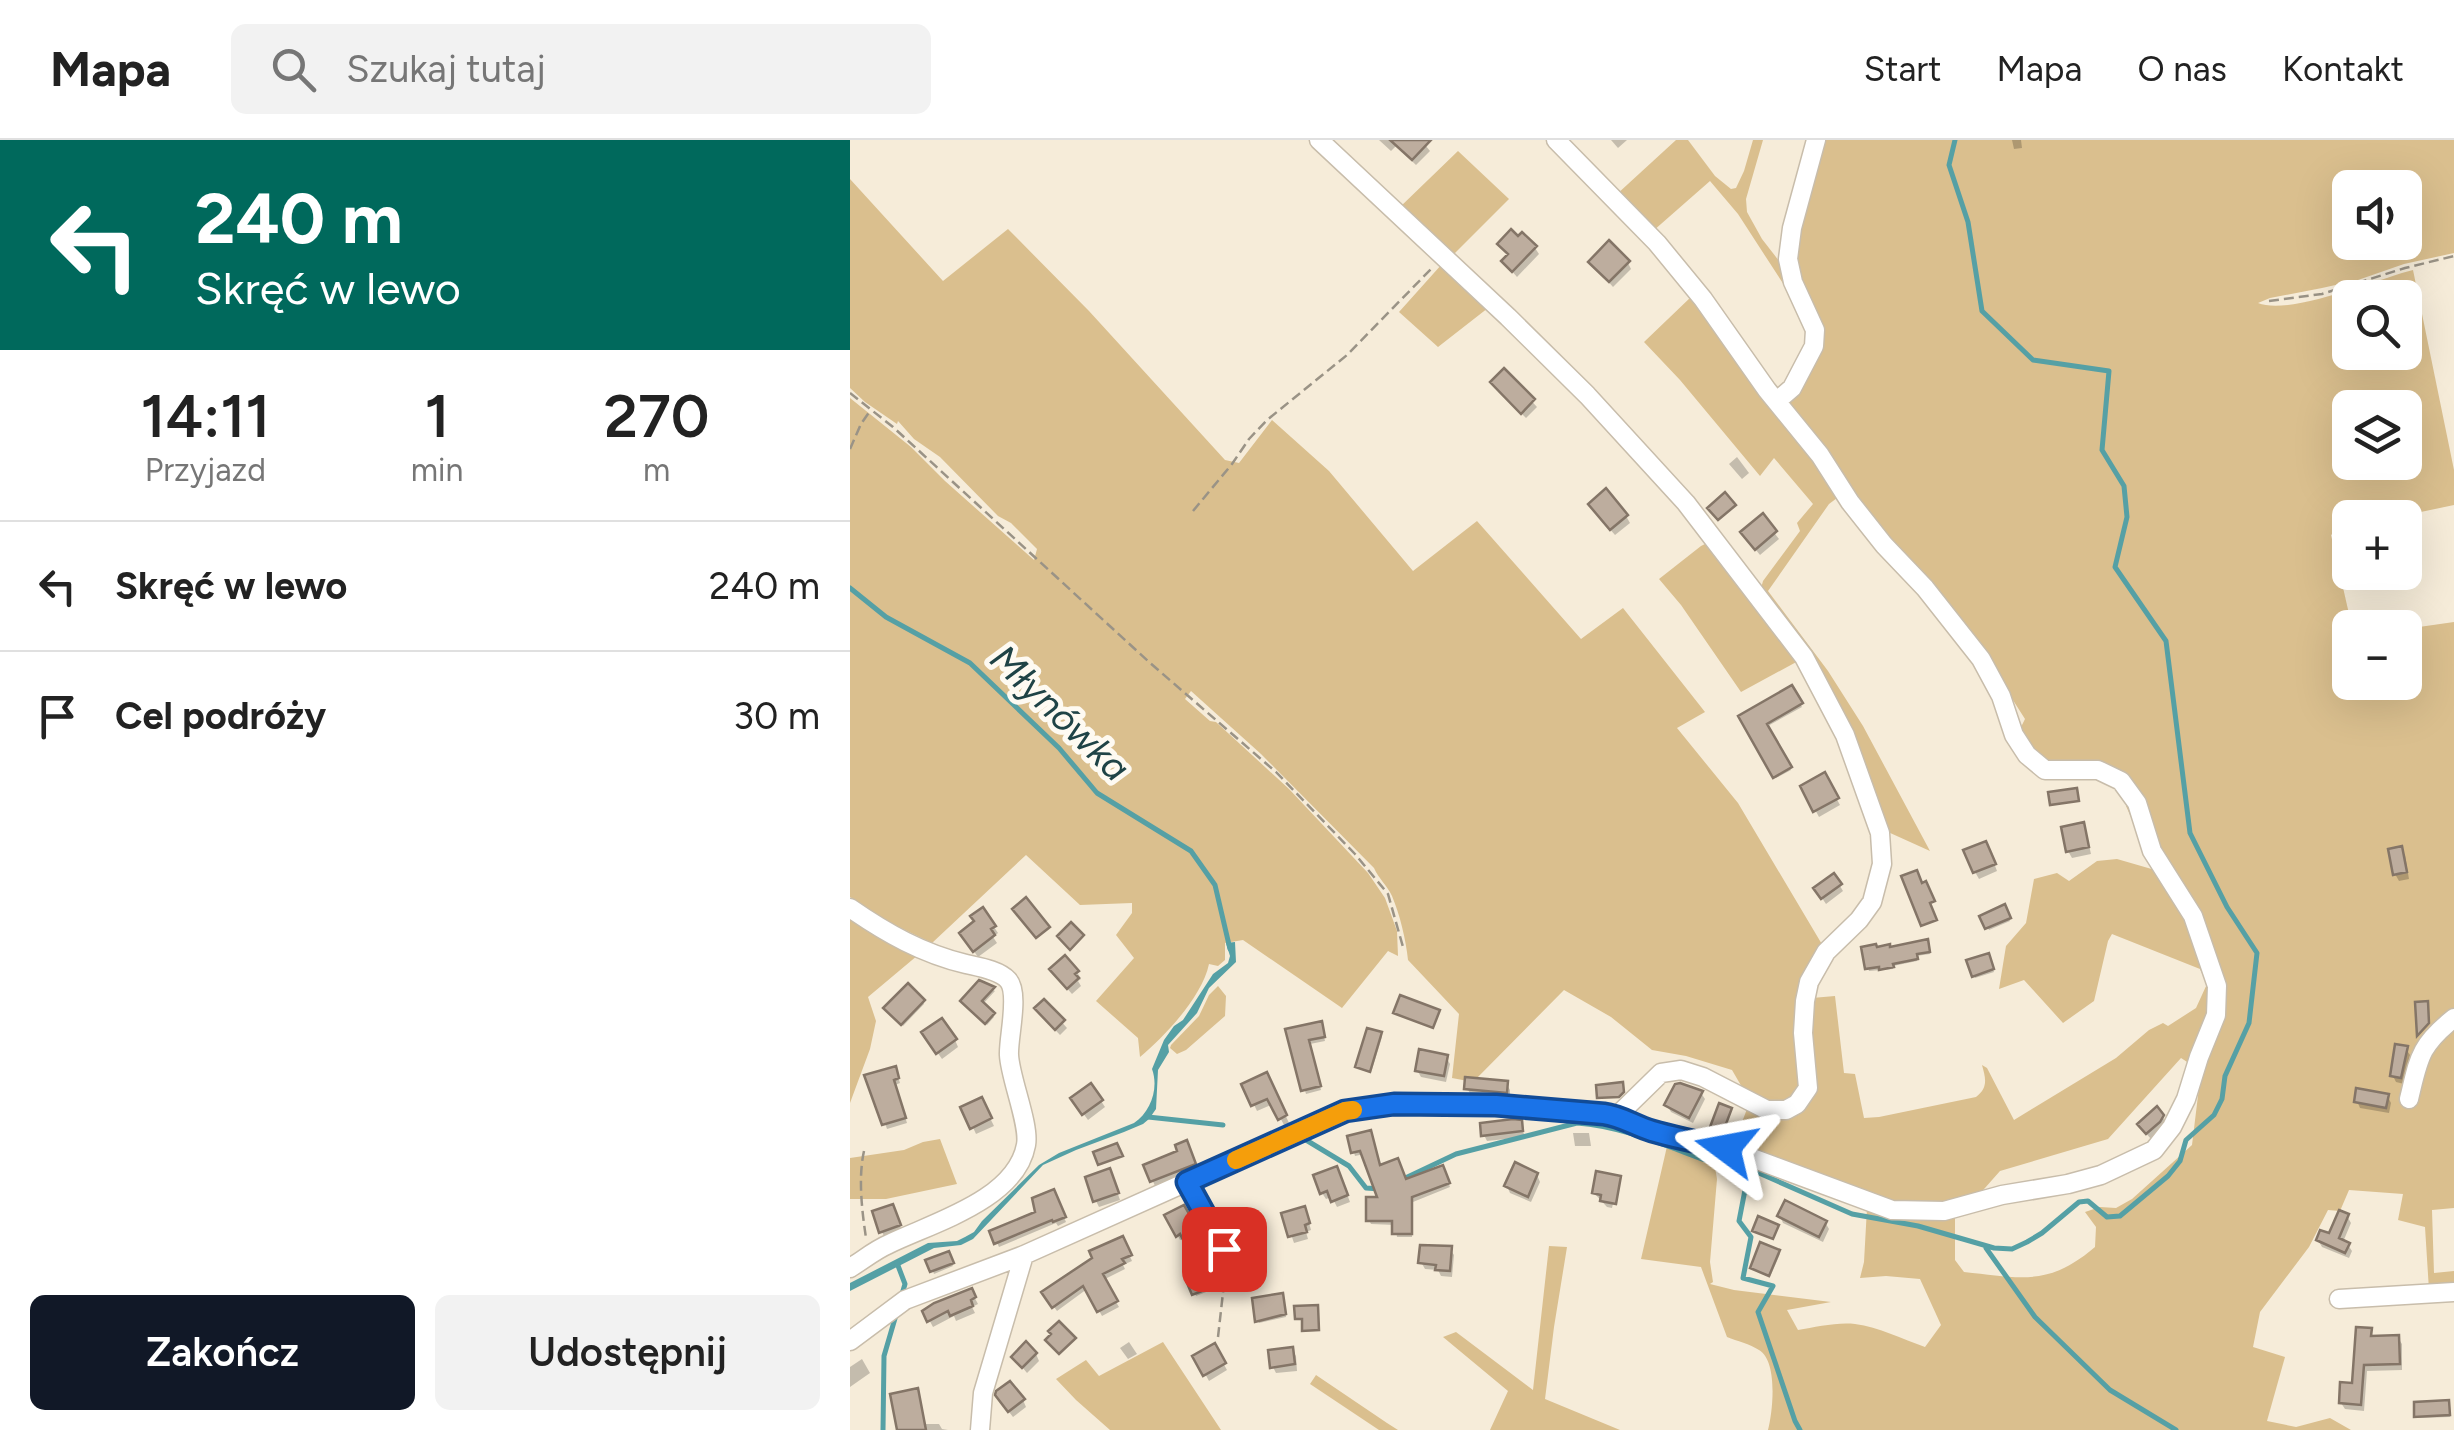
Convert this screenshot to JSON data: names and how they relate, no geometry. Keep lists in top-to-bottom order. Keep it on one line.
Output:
{"water":["Młynówka"],"page":{"header":"Mapa","search":"Szukaj tutaj","nav":["Start","Mapa","O nas","Kontakt"],"turn":["240 m","Skręć w lewo"],"map_buttons":["+","−"],"eta":["14:11","Przyjazd","1","min","270","m"],"list":[{"name":"Skręć w lewo","value":"240 m"},{"name":"Cel podróży","value":"30 m"}],"buttons":["Zakończ","Udostępnij"]}}
